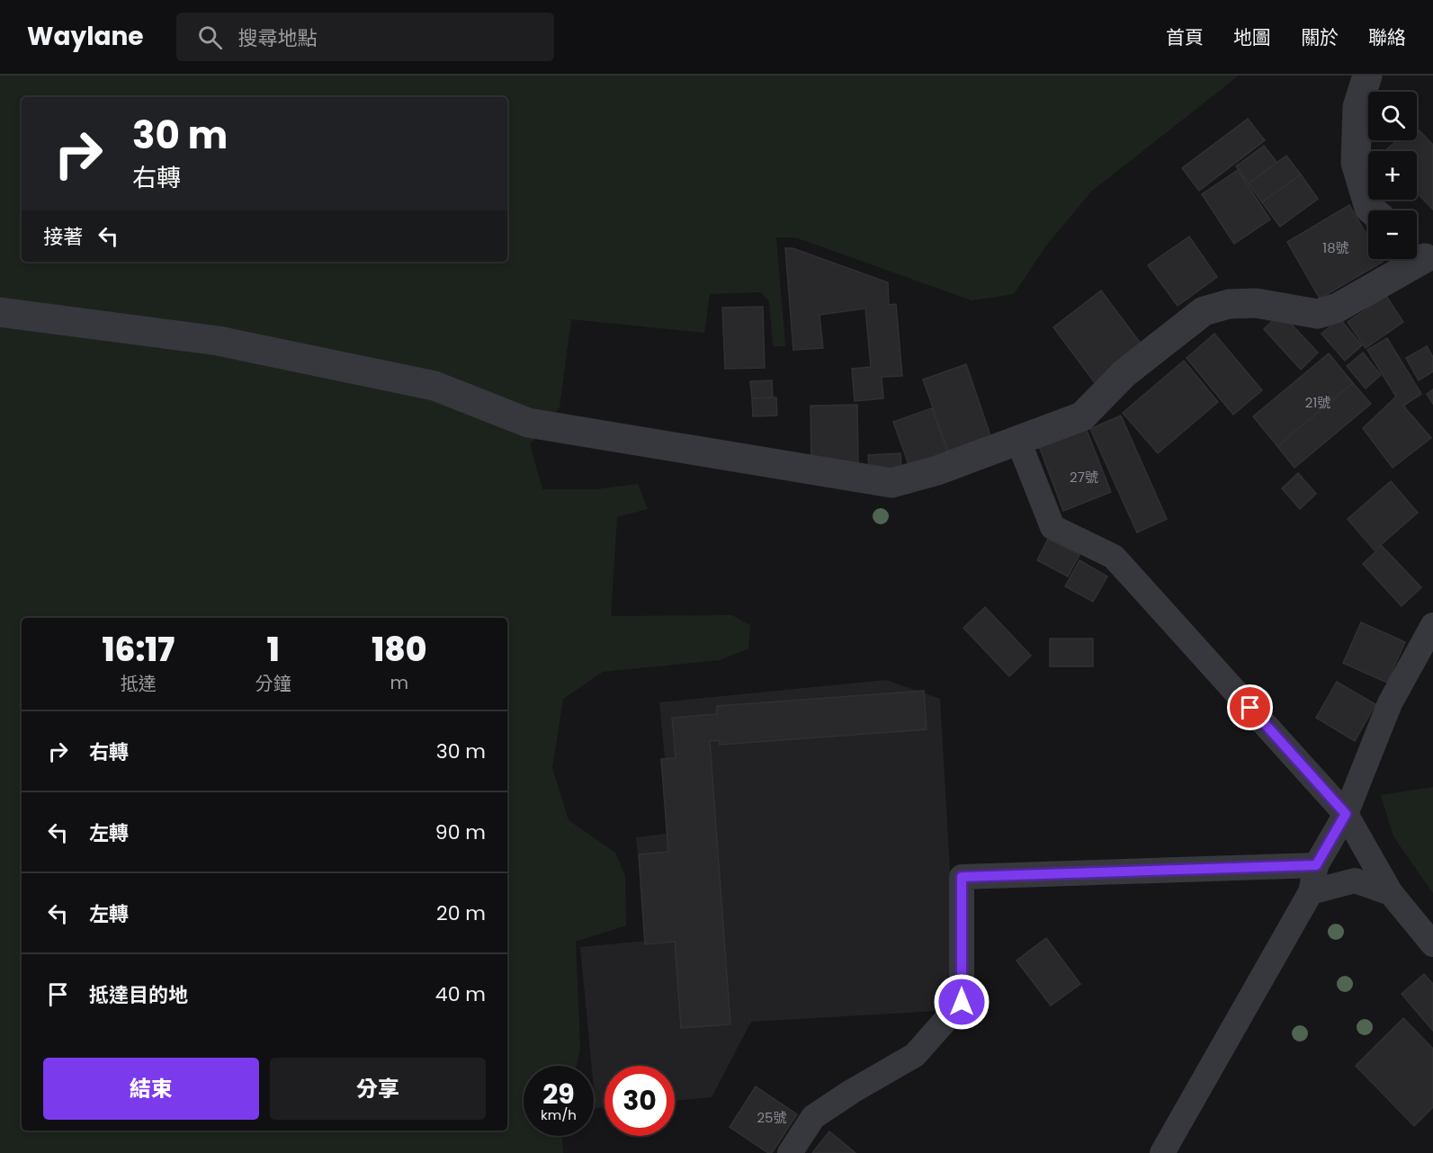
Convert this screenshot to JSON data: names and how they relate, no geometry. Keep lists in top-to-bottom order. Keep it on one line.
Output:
{"house_numbers":["18號","21號","27號","25號"],"page":{"header":"Waylane","search":"搜尋地點","nav":["首頁","地圖","關於","聯絡"],"map_buttons":["+","−"],"turn":["30 m","右轉"],"then":"接著","eta":["16:17","抵達","1","分鐘","180","m"],"list":[{"name":"右轉","value":"30 m"},{"name":"左轉","value":"90 m"},{"name":"左轉","value":"20 m"},{"name":"抵達目的地","value":"40 m"}],"buttons":["結束","分享"],"speed":"29 km/h","limit":"30"}}
